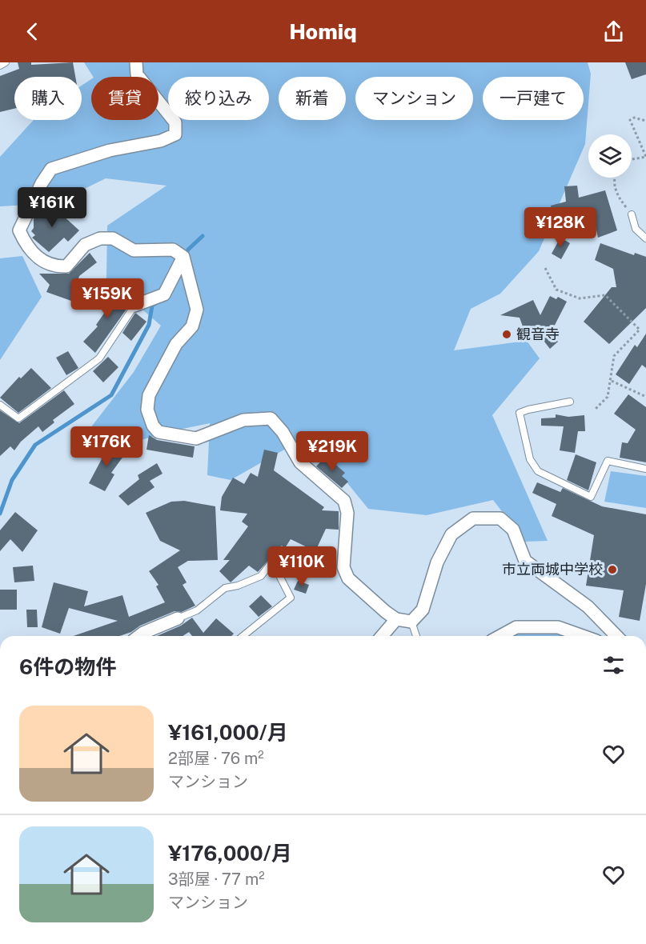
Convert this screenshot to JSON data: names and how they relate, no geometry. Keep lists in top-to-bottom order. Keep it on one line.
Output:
{"places":["観音寺","市立両城中学校"],"page":{"header":"Homiq","chip":["購入","賃貸","絞り込み","新着","マンション","一戸建て"],"price":["¥161K","¥128K","¥159K","¥176K","¥219K","¥110K"],"heading":"6件の物件","list":[{"name":"¥161,000/月","note":"2部屋 · 76 m² · マンション"},{"name":"¥176,000/月","note":"3部屋 · 77 m² · マンション"}]}}
